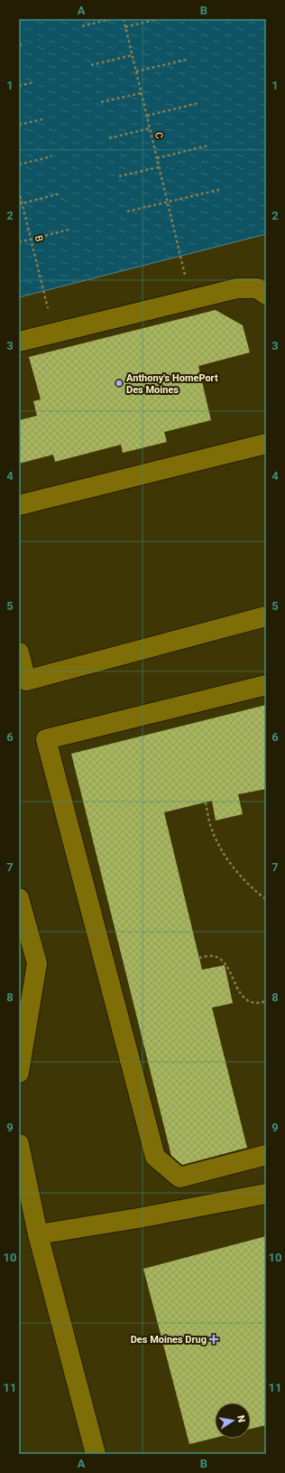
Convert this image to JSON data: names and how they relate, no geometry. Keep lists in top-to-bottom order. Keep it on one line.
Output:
{"streets":{"path":["C","B"]},"places":{"other":["Anthony's HomePort Des Moines"],"health":["Des Moines Drug"]},"north":"right","grid":{"columns":["A","B"],"rows":["1","2","3","4","5","6","7","8","9","10","11"]}}
